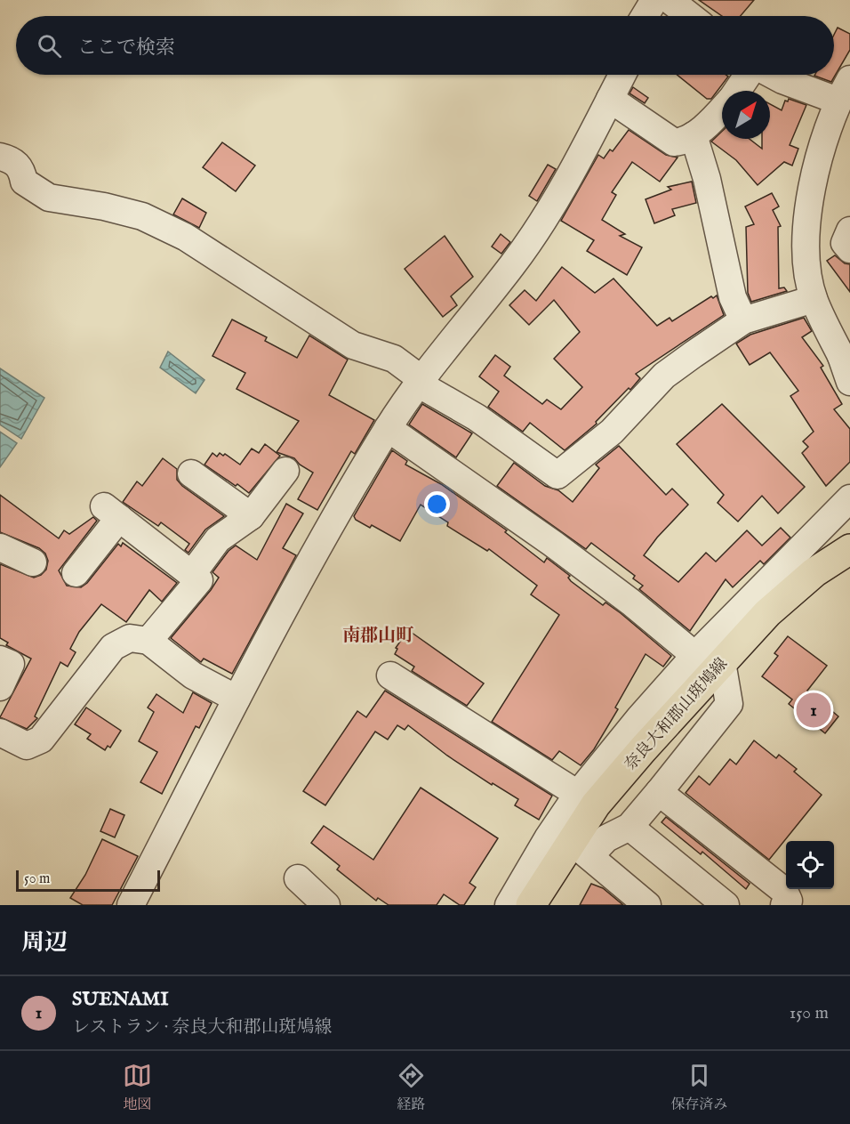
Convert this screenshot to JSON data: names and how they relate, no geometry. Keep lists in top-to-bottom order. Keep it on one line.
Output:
{"streets":{"main road":["奈良大和郡山斑鳩線"]},"districts":["南郡山町"],"scale_bar":"50 m","north":"top right","page":{"search":"ここで検索","pins":"1","scale":"50 m","heading":"周辺","list":[{"mark":"1","name":"SUENAMI","note":"レストラン · 奈良大和郡山斑鳩線","value":"150 m"}],"nav":["地図","経路","保存済み"]}}
